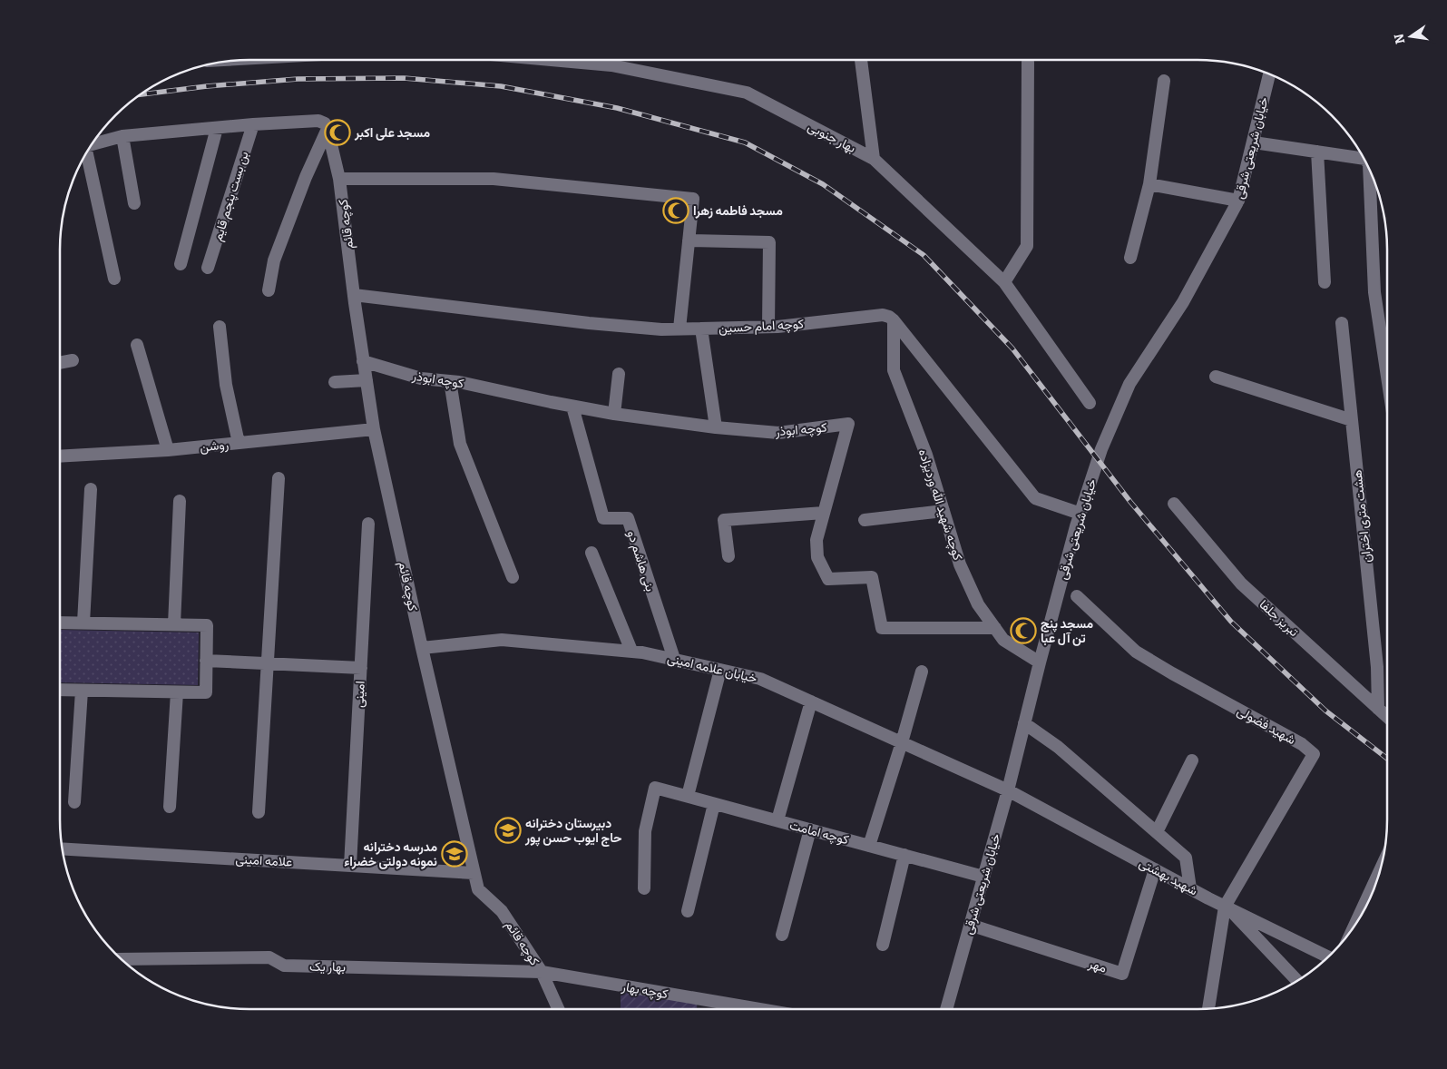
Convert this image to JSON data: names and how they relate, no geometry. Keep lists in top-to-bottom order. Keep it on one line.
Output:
{"streets":{"street":["بهار جنوبی","خیابان شریعتی شرقی","بن بست پنجم قایم","کوچه قائم","کوچه امام حسین","کوچه ابوذر","روشن","کوچه شهید الله وردیزاده","هشت متری اختران","بنی هاشم دو","تبریز جلفا","خیابان علامه امینی","امینی","شهید فضولی","کوچه امامت","علامه امینی","شهید بهشتی","مهر","بهار یک","کوچه بهار"]},"crossings":[["خیابان شریعتی شرقی","کوچه شهید الله وردیزاده"],["خیابان شریعتی شرقی","خیابان علامه امینی"],["خیابان شریعتی شرقی","کوچه امامت"],["خیابان شریعتی شرقی","شهید بهشتی"],["خیابان شریعتی شرقی","مهر"],["کوچه قائم","کوچه امام حسین"],["کوچه قائم","کوچه ابوذر"],["کوچه قائم","روشن"],["کوچه قائم","خیابان علامه امینی"],["کوچه قائم","علامه امینی"],["کوچه قائم","بهار یک"],["کوچه قائم","کوچه بهار"],["کوچه امام حسین","کوچه شهید الله وردیزاده"],["کوچه ابوذر","کوچه شهید الله وردیزاده"],["کوچه ابوذر","بنی هاشم دو"],["هشت متری اختران","تبریز جلفا"],["بنی هاشم دو","خیابان علامه امینی"],["خیابان علامه امینی","شهید بهشتی"],["امینی","علامه امینی"],["شهید فضولی","شهید بهشتی"],["شهید بهشتی","مهر"],["بهار یک","کوچه بهار"]],"places":{"mosque":["مسجد علی اکبر","مسجد فاطمه زهرا","مسجد پنج تن آل عبا"],"school or university":["دبیرستان دخترانه حاج ایوب حسن پور","مدرسه دخترانه نمونه دولتی خضراء"]},"north":"left"}
